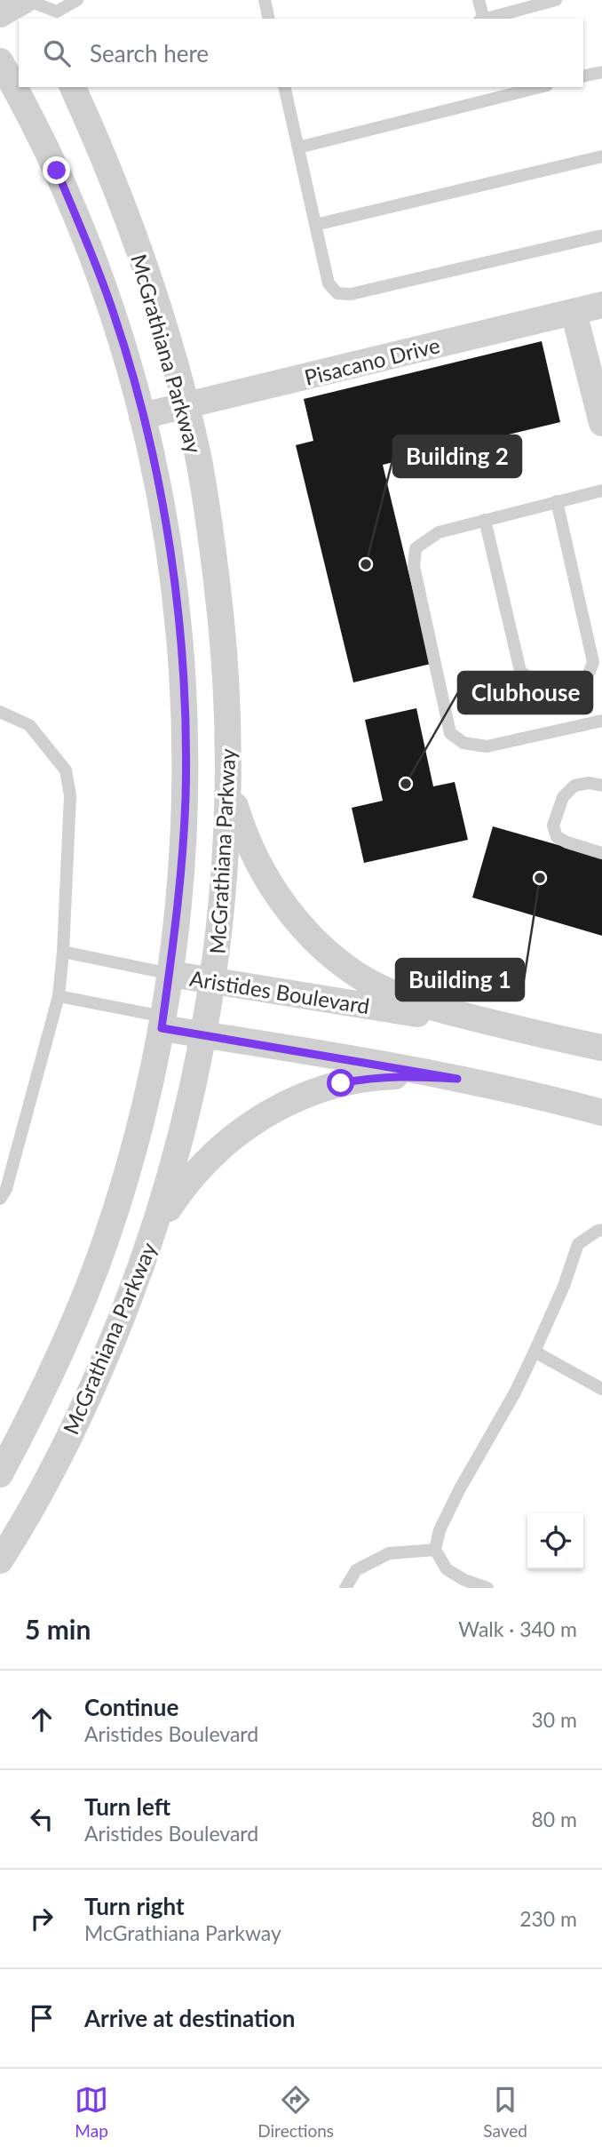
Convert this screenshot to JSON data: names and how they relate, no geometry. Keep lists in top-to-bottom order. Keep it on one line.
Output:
{"streets":{"street":["McGrathiana Parkway","Pisacano Drive","Aristides Boulevard"]},"crossings":[["McGrathiana Parkway","Pisacano Drive"],["McGrathiana Parkway","Aristides Boulevard"]],"places":["Building 2","Clubhouse","Building 1"],"page":{"search":"Search here","heading":["5 min","Walk · 340 m"],"list":[["Continue","Aristides Boulevard","30 m"],["Turn left","Aristides Boulevard","80 m"],["Turn right","McGrathiana Parkway","230 m"],"Arrive at destination"],"nav":["Map","Directions","Saved"]}}
